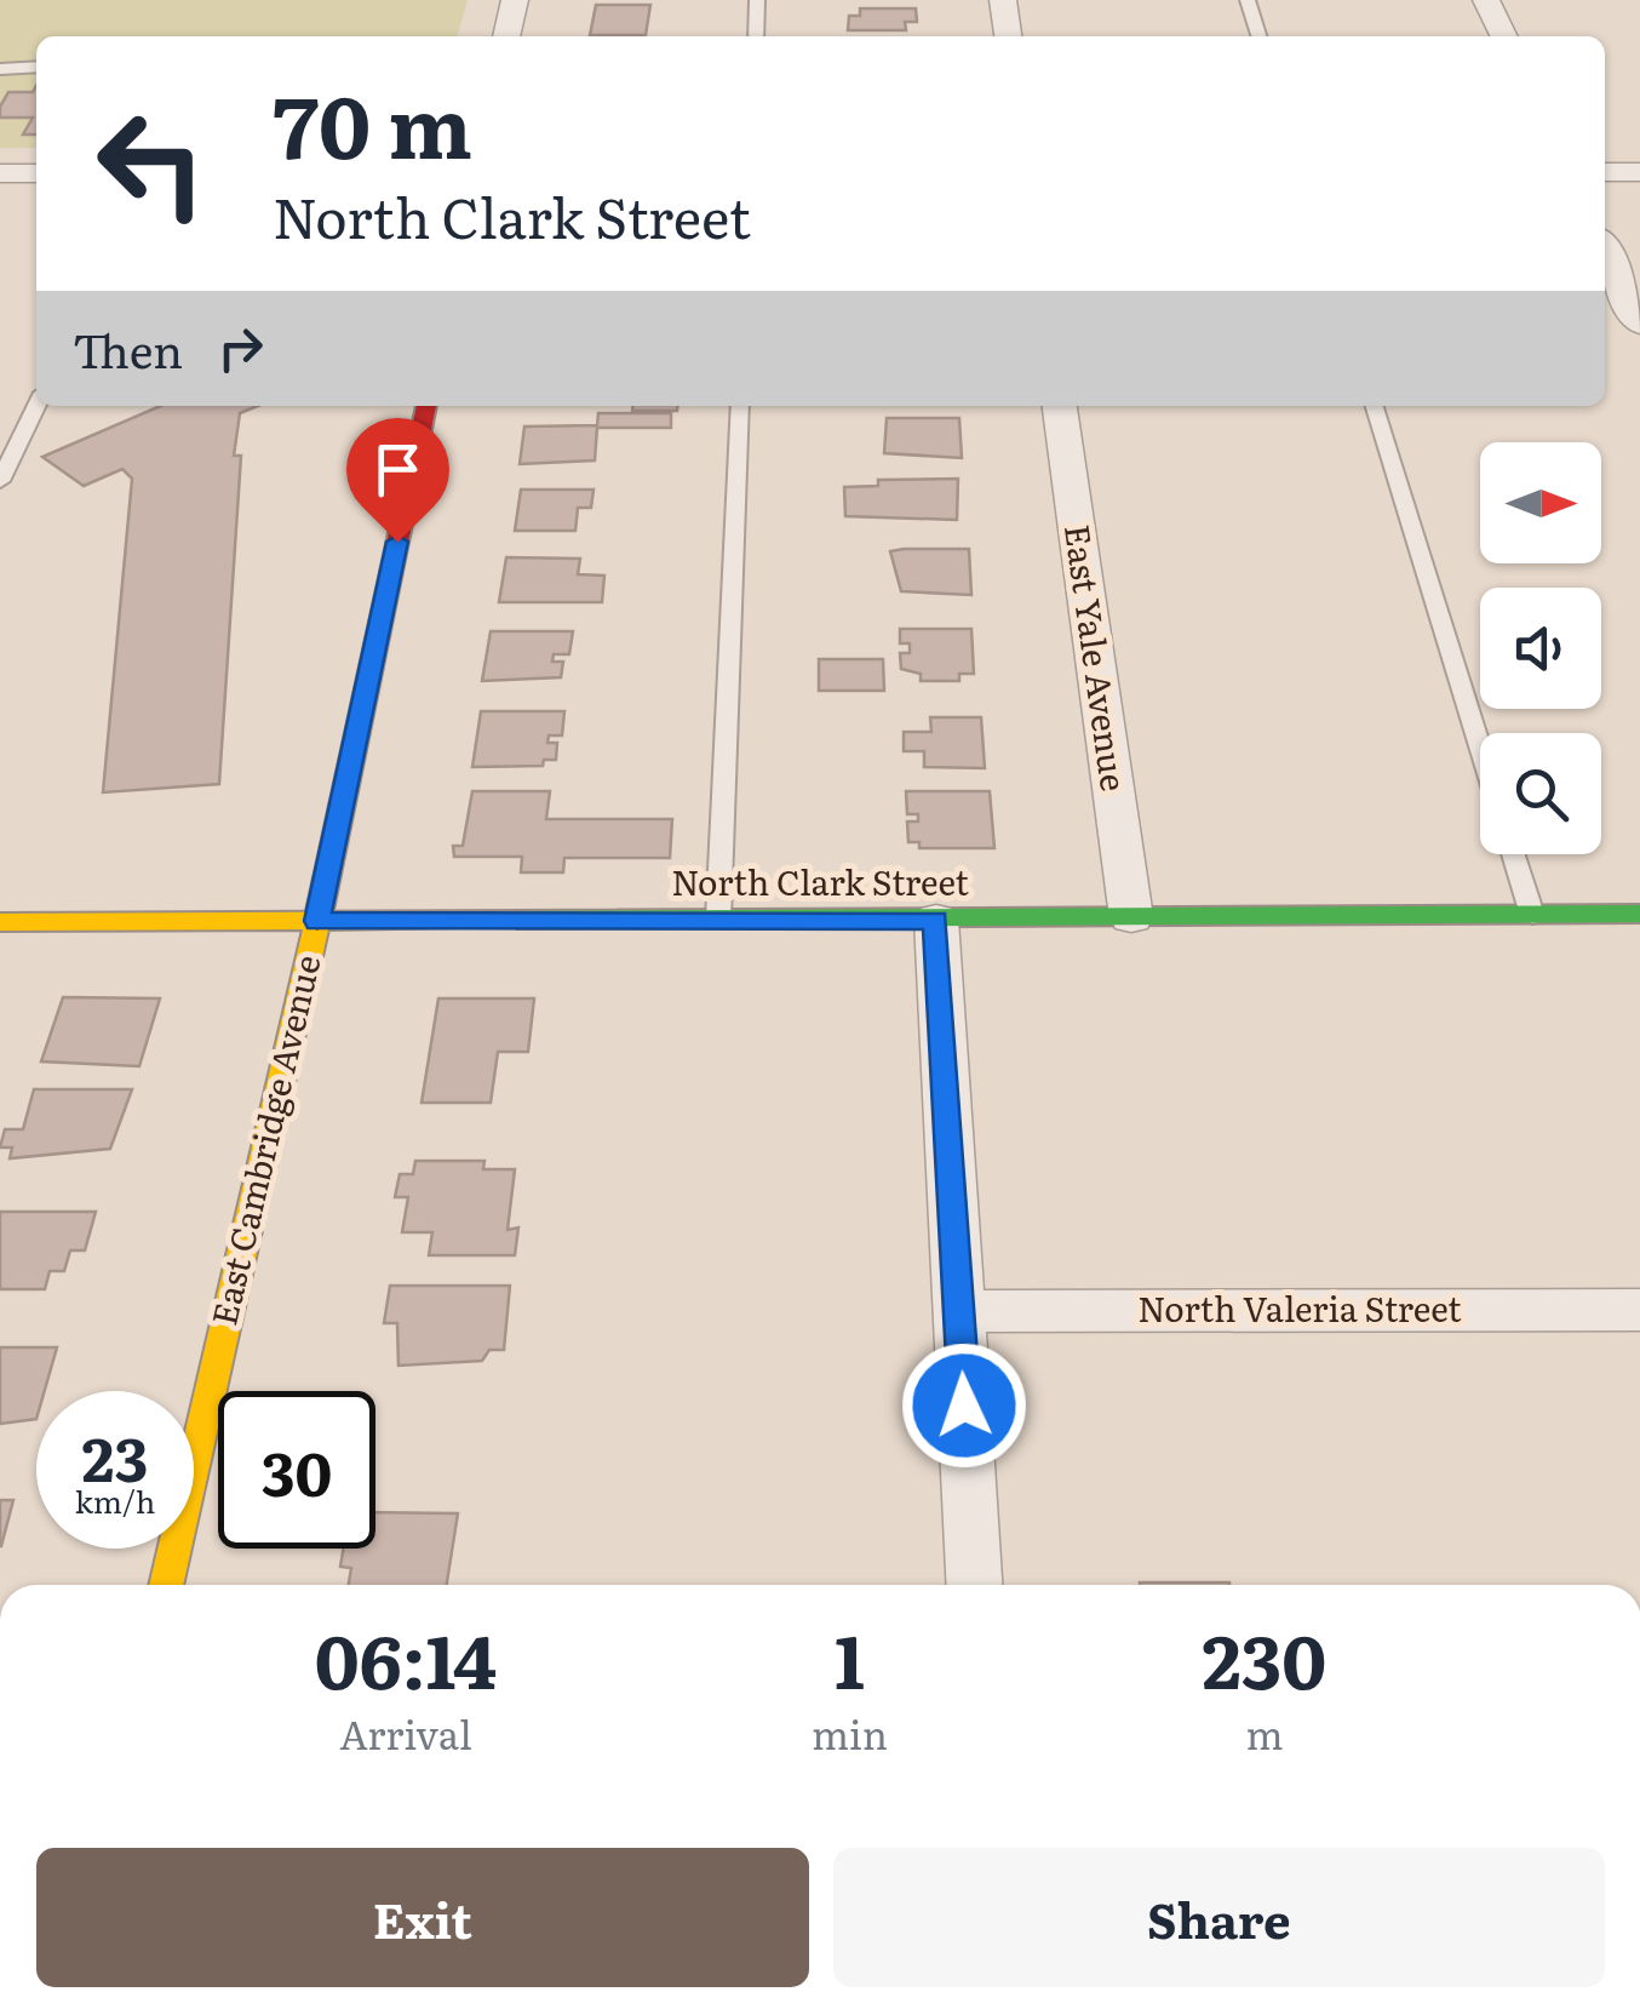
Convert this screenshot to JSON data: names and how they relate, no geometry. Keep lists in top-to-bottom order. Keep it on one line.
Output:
{"streets":{"street":["East Yale Avenue","North Clark Street","East Cambridge Avenue","North Valeria Street"]},"crossings":[["East Yale Avenue","North Clark Street"],["North Clark Street","East Cambridge Avenue"]],"north":"right","page":{"turn":["70 m","North Clark Street"],"then":"Then","speed":"23 km/h","limit":"30","eta":["06:14","Arrival","1","min","230","m"],"buttons":["Exit","Share"]}}
